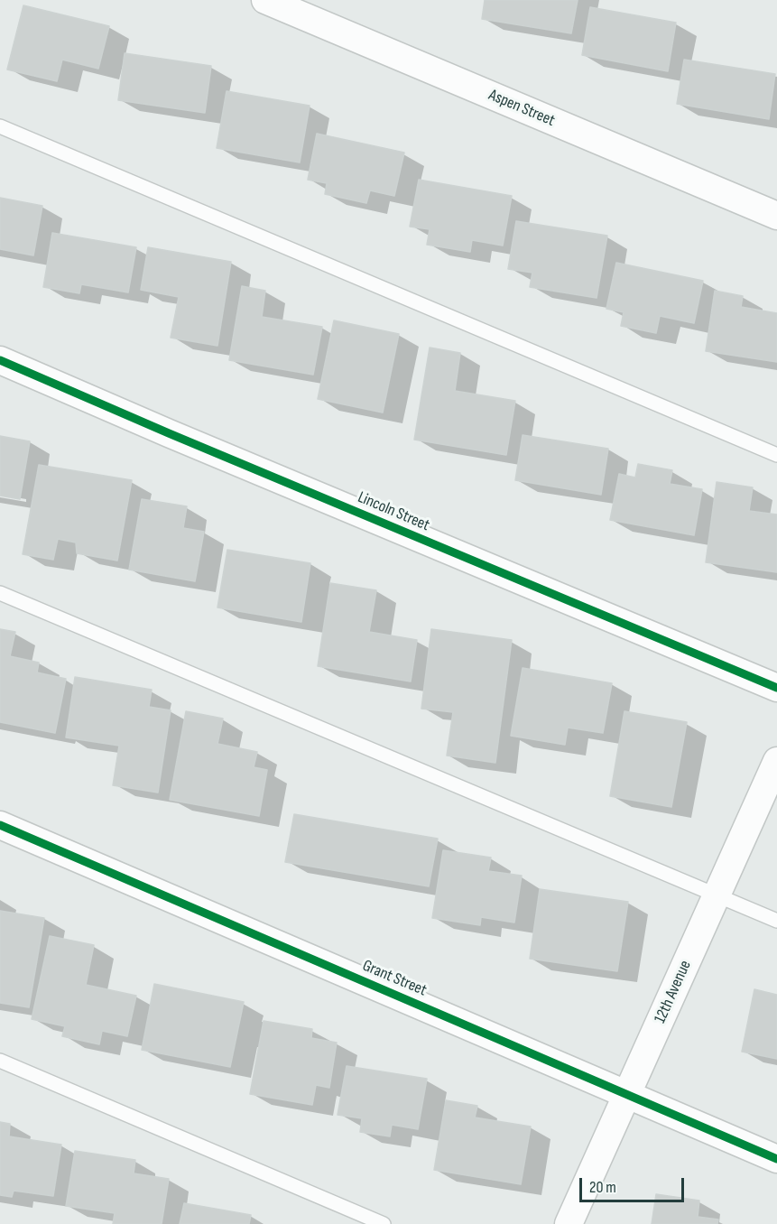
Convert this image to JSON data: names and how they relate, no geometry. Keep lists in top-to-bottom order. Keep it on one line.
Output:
{"streets":{"street":["Aspen Street","Lincoln Street","Grant Street","12th Avenue"]},"crossings":[["Grant Street","12th Avenue"]],"scale_bar":"20 m"}
